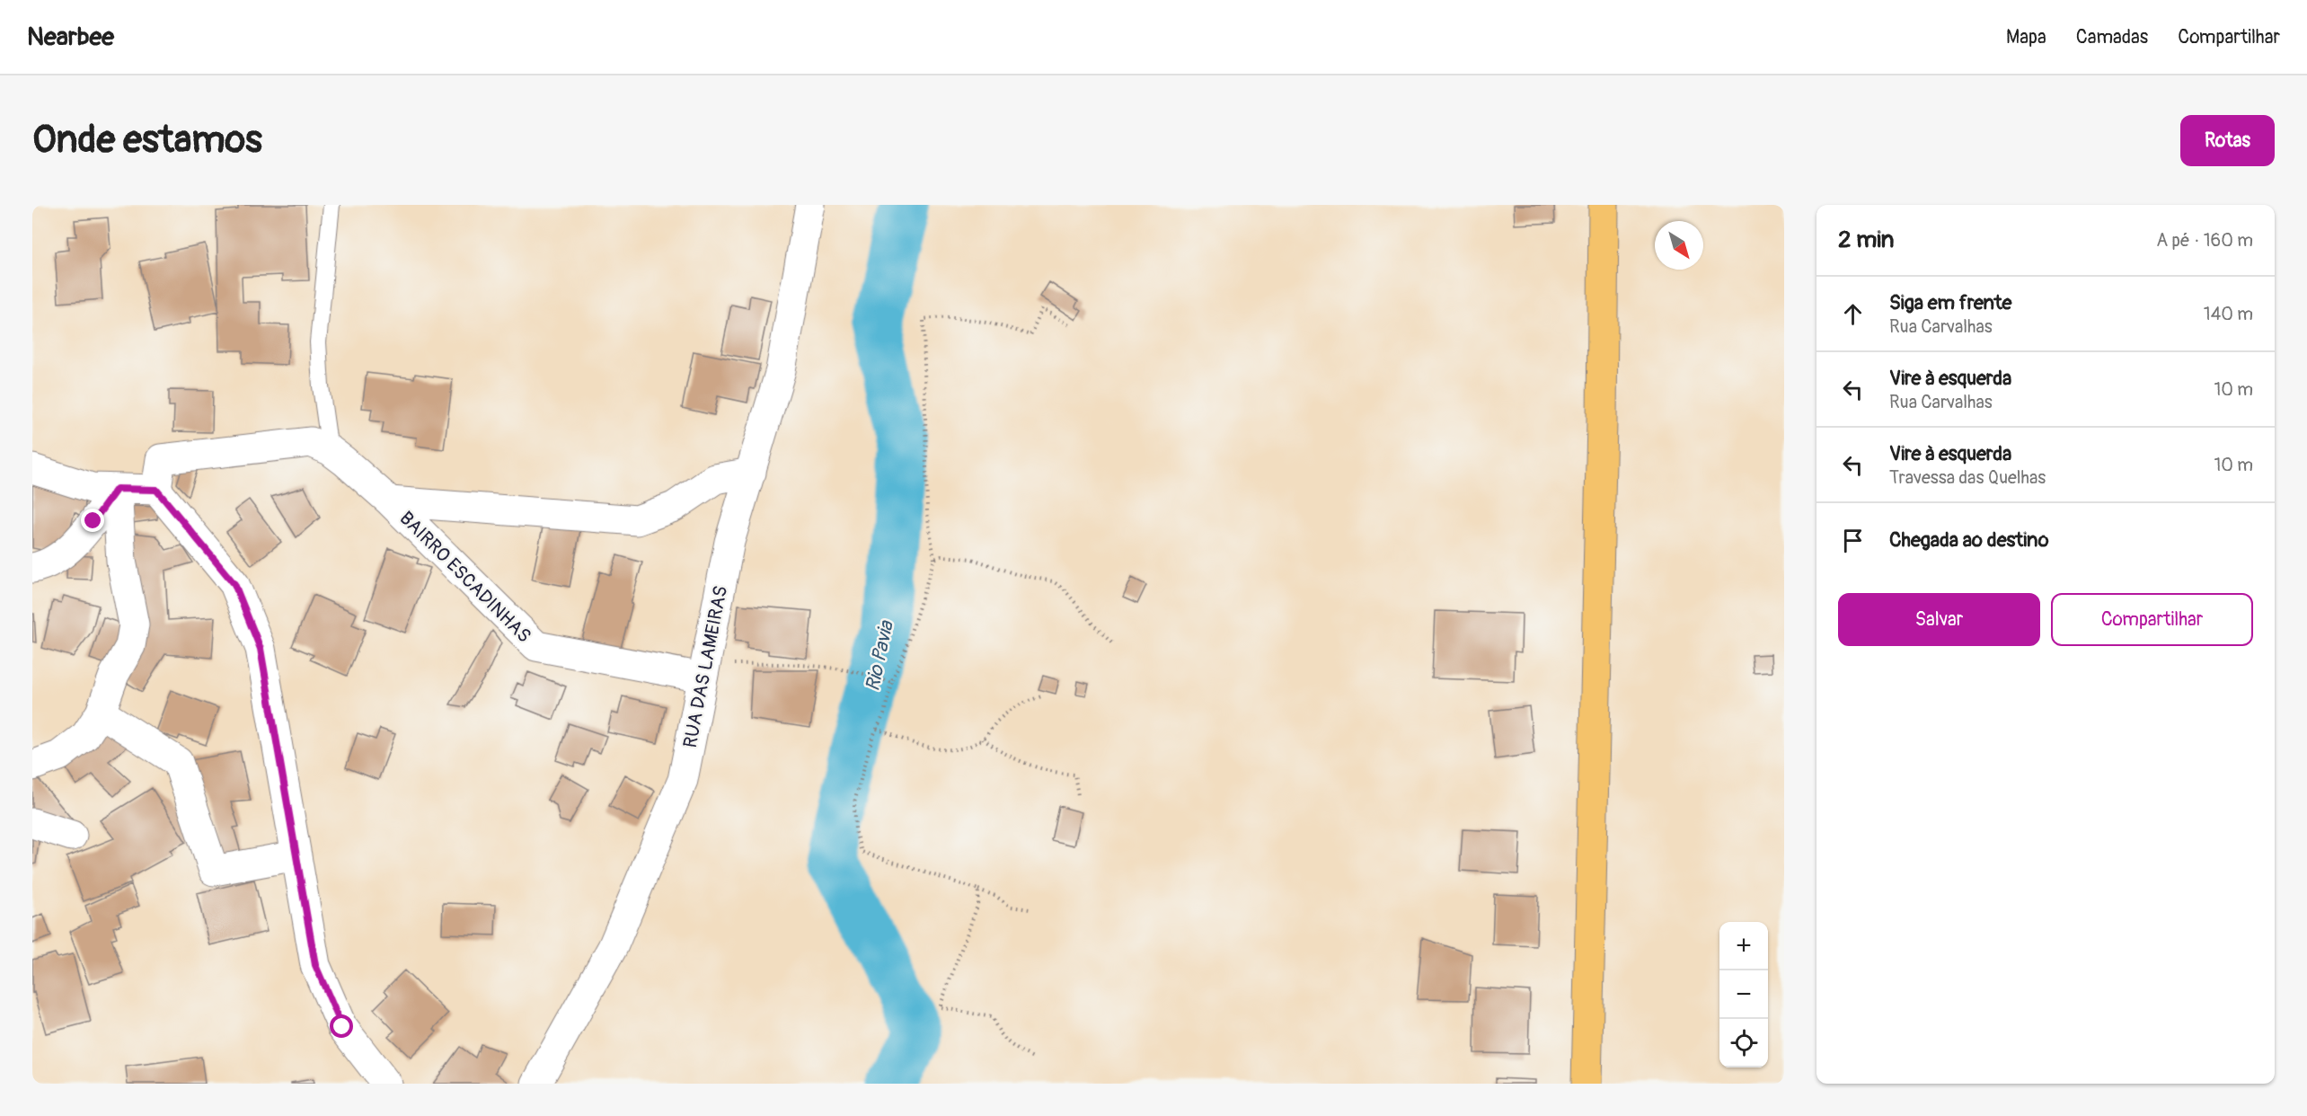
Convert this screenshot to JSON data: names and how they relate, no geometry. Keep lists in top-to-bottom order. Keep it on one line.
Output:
{"streets":{"street":["BAIRRO ESCADINHAS","RUA DAS LAMEIRAS"]},"crossings":[["BAIRRO ESCADINHAS","RUA DAS LAMEIRAS"]],"water":["Rio Pavia"],"north":"bottom right","page":{"header":"Nearbee","nav":["Mapa","Camadas","Compartilhar"],"buttons":["Rotas",["Salvar","Compartilhar"]],"title":"Onde estamos","heading":["2 min","A pé · 160 m"],"list":[["Siga em frente","Rua Carvalhas","140 m"],["Vire à esquerda","Rua Carvalhas","10 m"],["Vire à esquerda","Travessa das Quelhas","10 m"],"Chegada ao destino"],"map_buttons":["+","−"]}}
